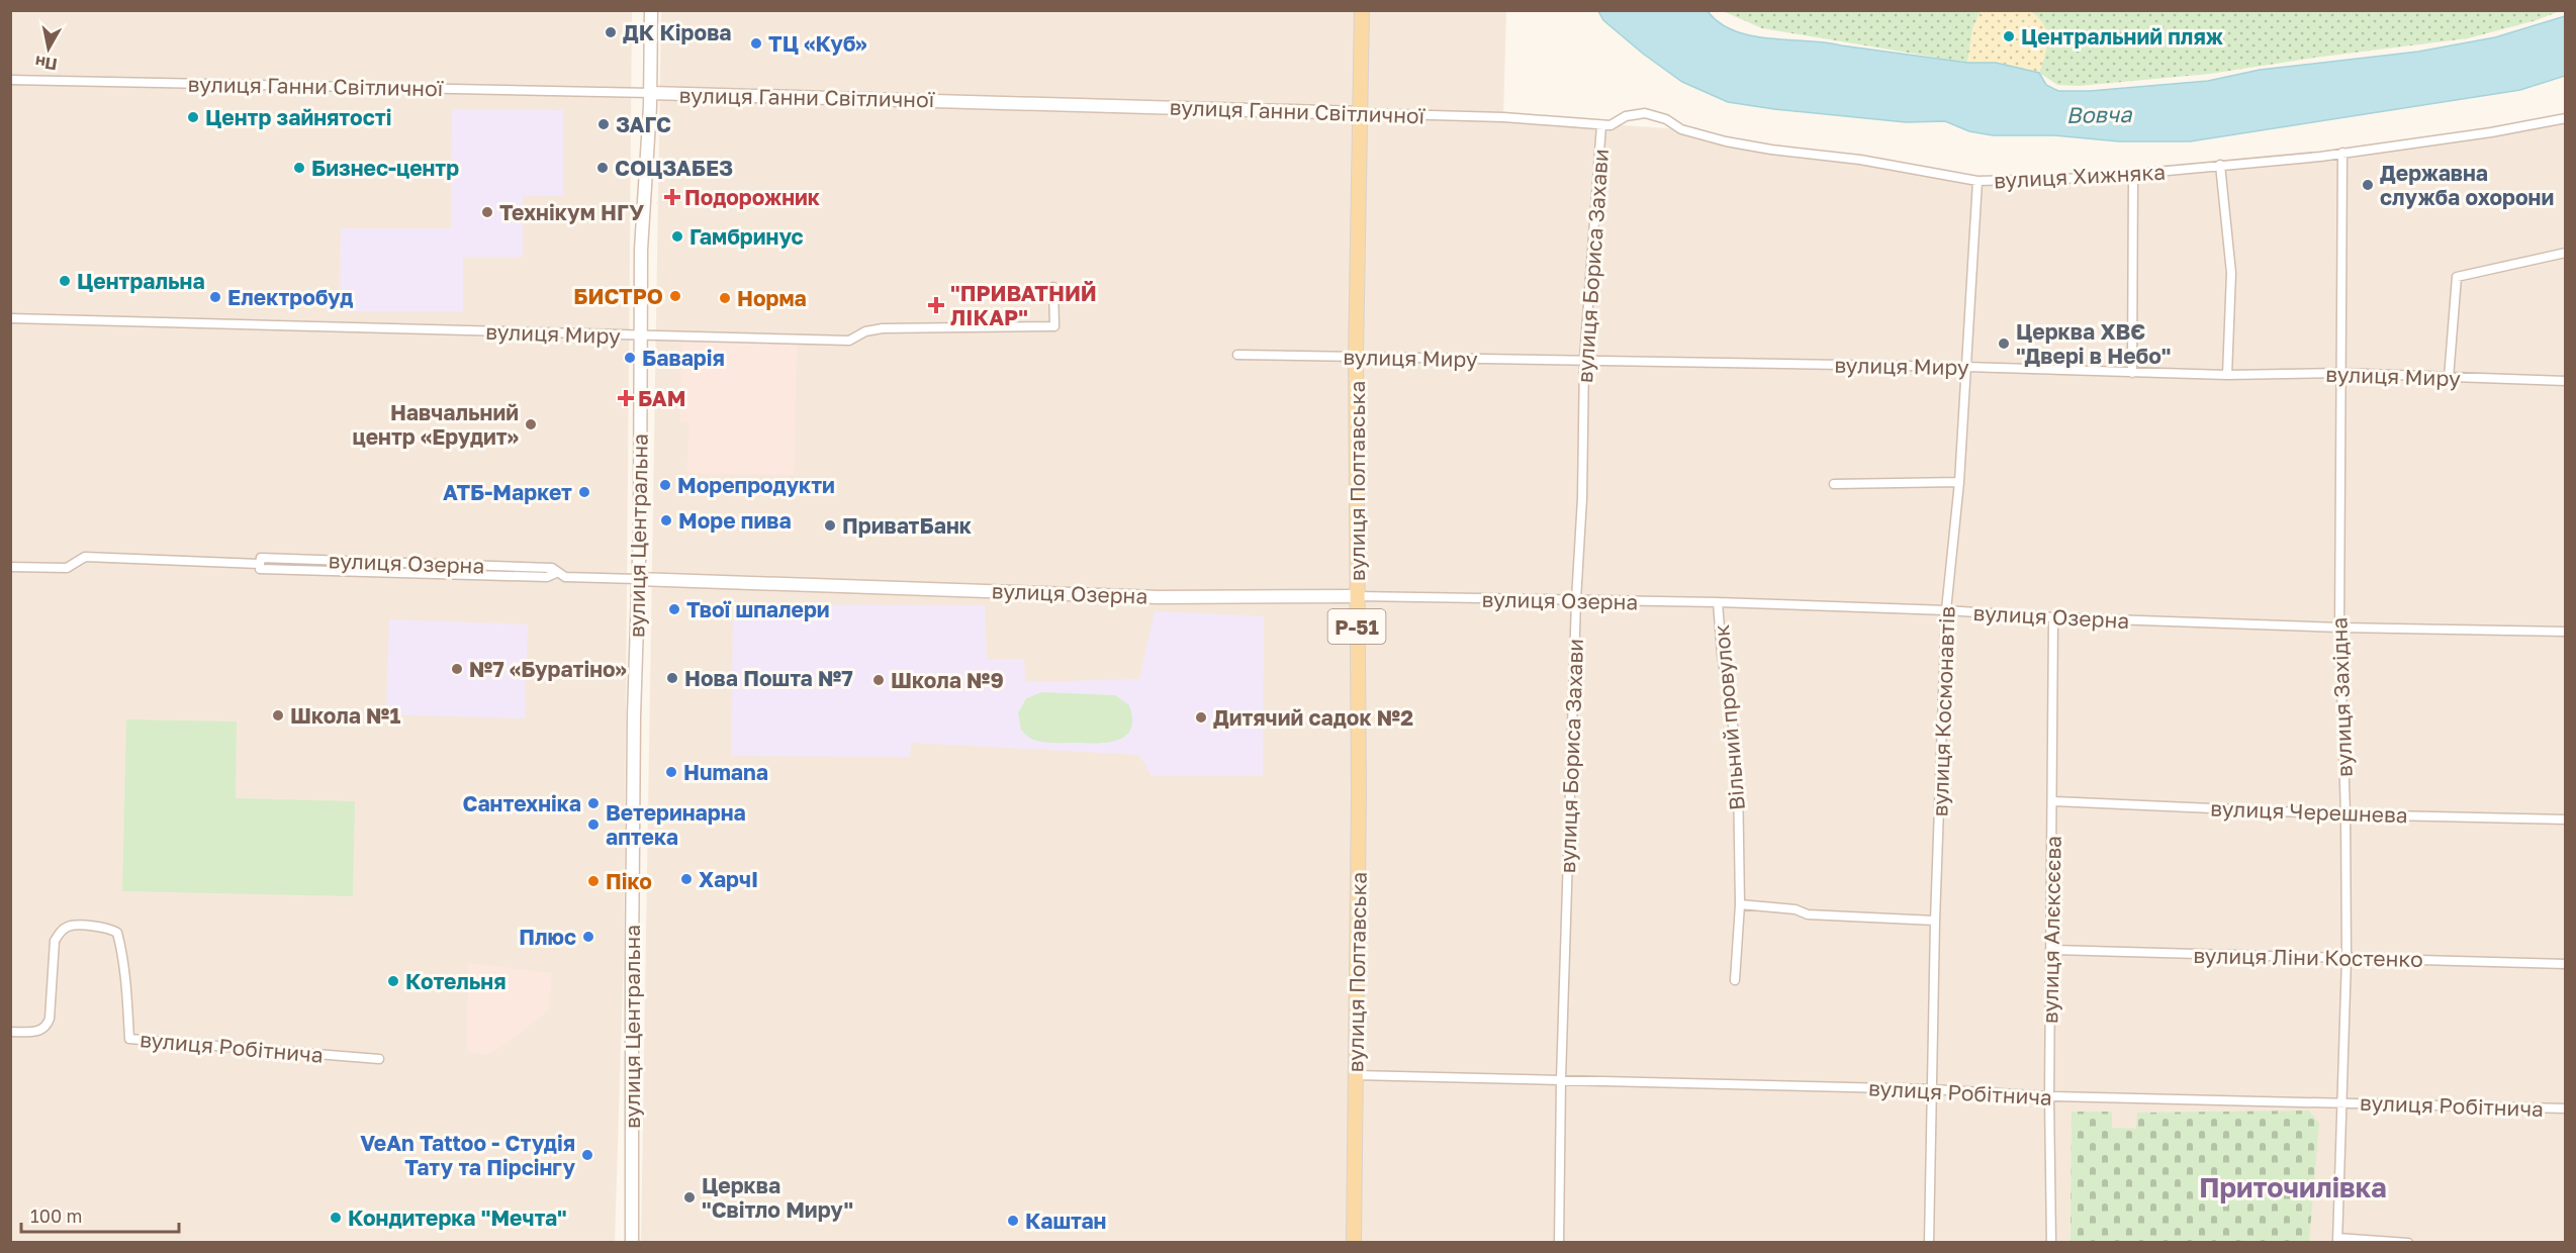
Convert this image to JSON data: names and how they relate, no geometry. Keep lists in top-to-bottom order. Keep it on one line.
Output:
{"streets":{"main road":["вулиця Полтавська","Р-51"],"street":["вулиця Ганни Світличної","вулиця Хижняка","вулиця Бориса Захави","вулиця Миру","вулиця Центральна","вулиця Озерна","вулиця Західна","вулиця Космонавтів","Вільний провулок","вулиця Черешнева","вулиця Алєксєєва","вулиця Ліни Костенко","вулиця Робітнича"]},"crossings":[["вулиця Ганни Світличної","вулиця Хижняка"],["вулиця Ганни Світличної","вулиця Бориса Захави"],["вулиця Ганни Світличної","вулиця Полтавська"],["вулиця Ганни Світличної","вулиця Центральна"],["вулиця Хижняка","вулиця Бориса Захави"],["вулиця Хижняка","вулиця Західна"],["вулиця Хижняка","вулиця Космонавтів"],["вулиця Бориса Захави","вулиця Миру"],["вулиця Бориса Захави","вулиця Озерна"],["вулиця Бориса Захави","вулиця Робітнича"],["вулиця Миру","вулиця Полтавська"],["вулиця Миру","вулиця Центральна"],["вулиця Миру","вулиця Західна"],["вулиця Миру","вулиця Космонавтів"],["вулиця Полтавська","вулиця Озерна"],["вулиця Полтавська","вулиця Робітнича"],["вулиця Центральна","вулиця Озерна"],["вулиця Озерна","вулиця Західна"],["вулиця Озерна","вулиця Космонавтів"],["вулиця Озерна","Вільний провулок"],["вулиця Озерна","вулиця Алєксєєва"],["вулиця Західна","вулиця Черешнева"],["вулиця Західна","вулиця Ліни Костенко"],["вулиця Західна","вулиця Робітнича"],["вулиця Космонавтів","вулиця Робітнича"],["вулиця Черешнева","вулиця Алєксєєва"],["вулиця Алєксєєва","вулиця Ліни Костенко"],["вулиця Алєксєєва","вулиця Робітнича"]],"districts":["Приточилівка"],"water":["Вовча"],"places":{"other":["ДК Кірова","Центральний пляж","ТЦ «Куб»","Центр зайнятості","ЗАГС","Бизнес-центр","СОЦЗАБЕЗ","Державна служба охорони","Технікум НГУ","Гамбринус","Центральна","БИСТРО","Електробуд","Норма","Церква ХВЄ \"Двері в Небо\"","Баварія","Навчальний центр «Ерудит»","Морепродукти","АТБ-Маркет","Море пива","ПриватБанк","Твої шпалери","№7 «Буратіно»","Нова Пошта №7","Школа №9","Школа №1","Дитячий садок №2","Humana","Сантехніка","Ветеринарна аптека","ХарчI","Піко","Плюс","Котельня","VeAn Tattoo - Студія Тату та Пірсінгу","Церква \"Світло Миру\"","Кондитерка \"Мечта\"","Каштан"],"health":["Подорожник","\"ПРИВАТНИЙ ЛІКАР\"","БАМ"]},"scale_bar":"100 m","north":"bottom"}
